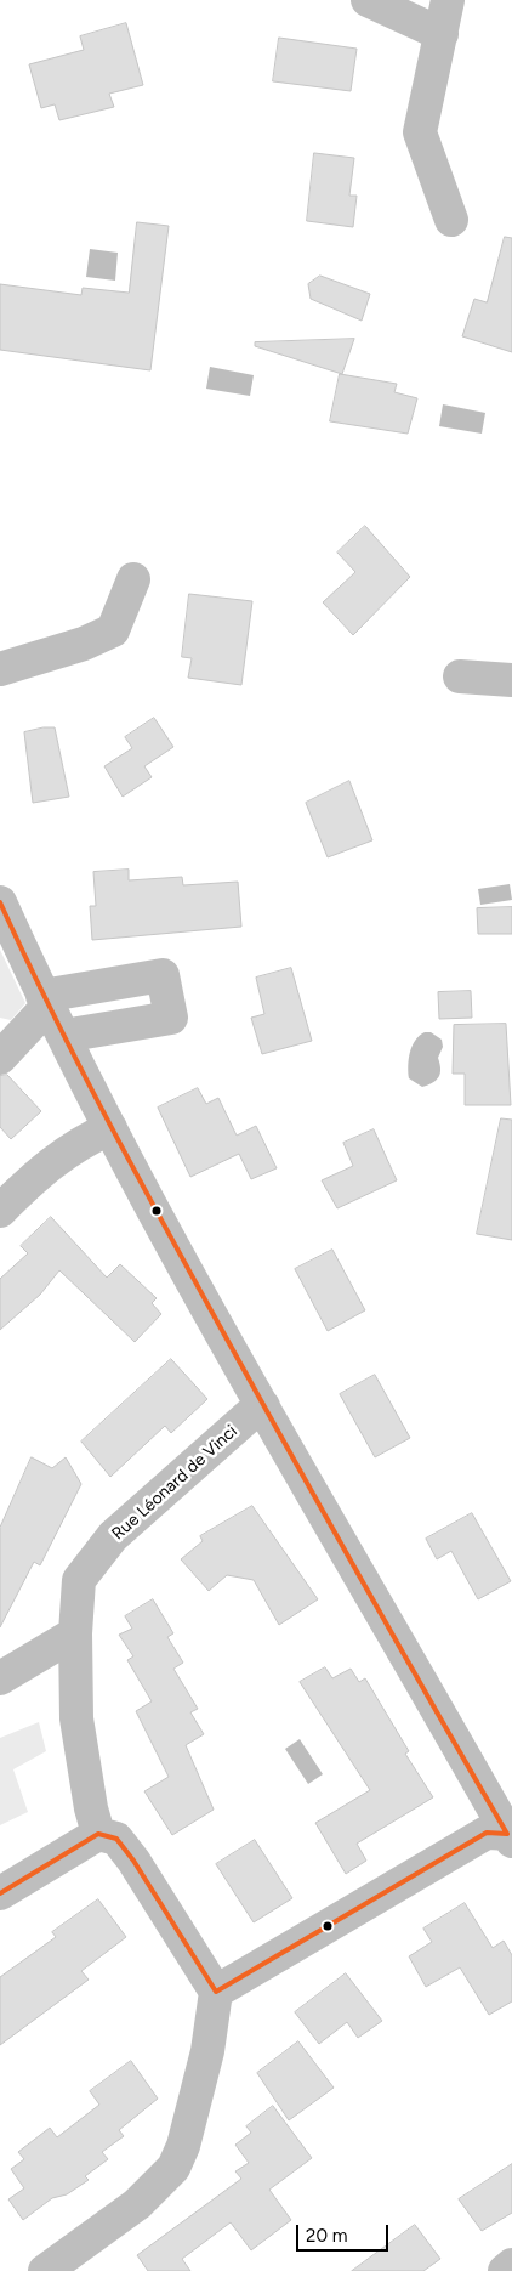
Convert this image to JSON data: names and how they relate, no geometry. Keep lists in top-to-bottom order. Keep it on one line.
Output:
{"streets":{"street":["Rue Léonard de Vinci"]},"scale_bar":"20 m"}
